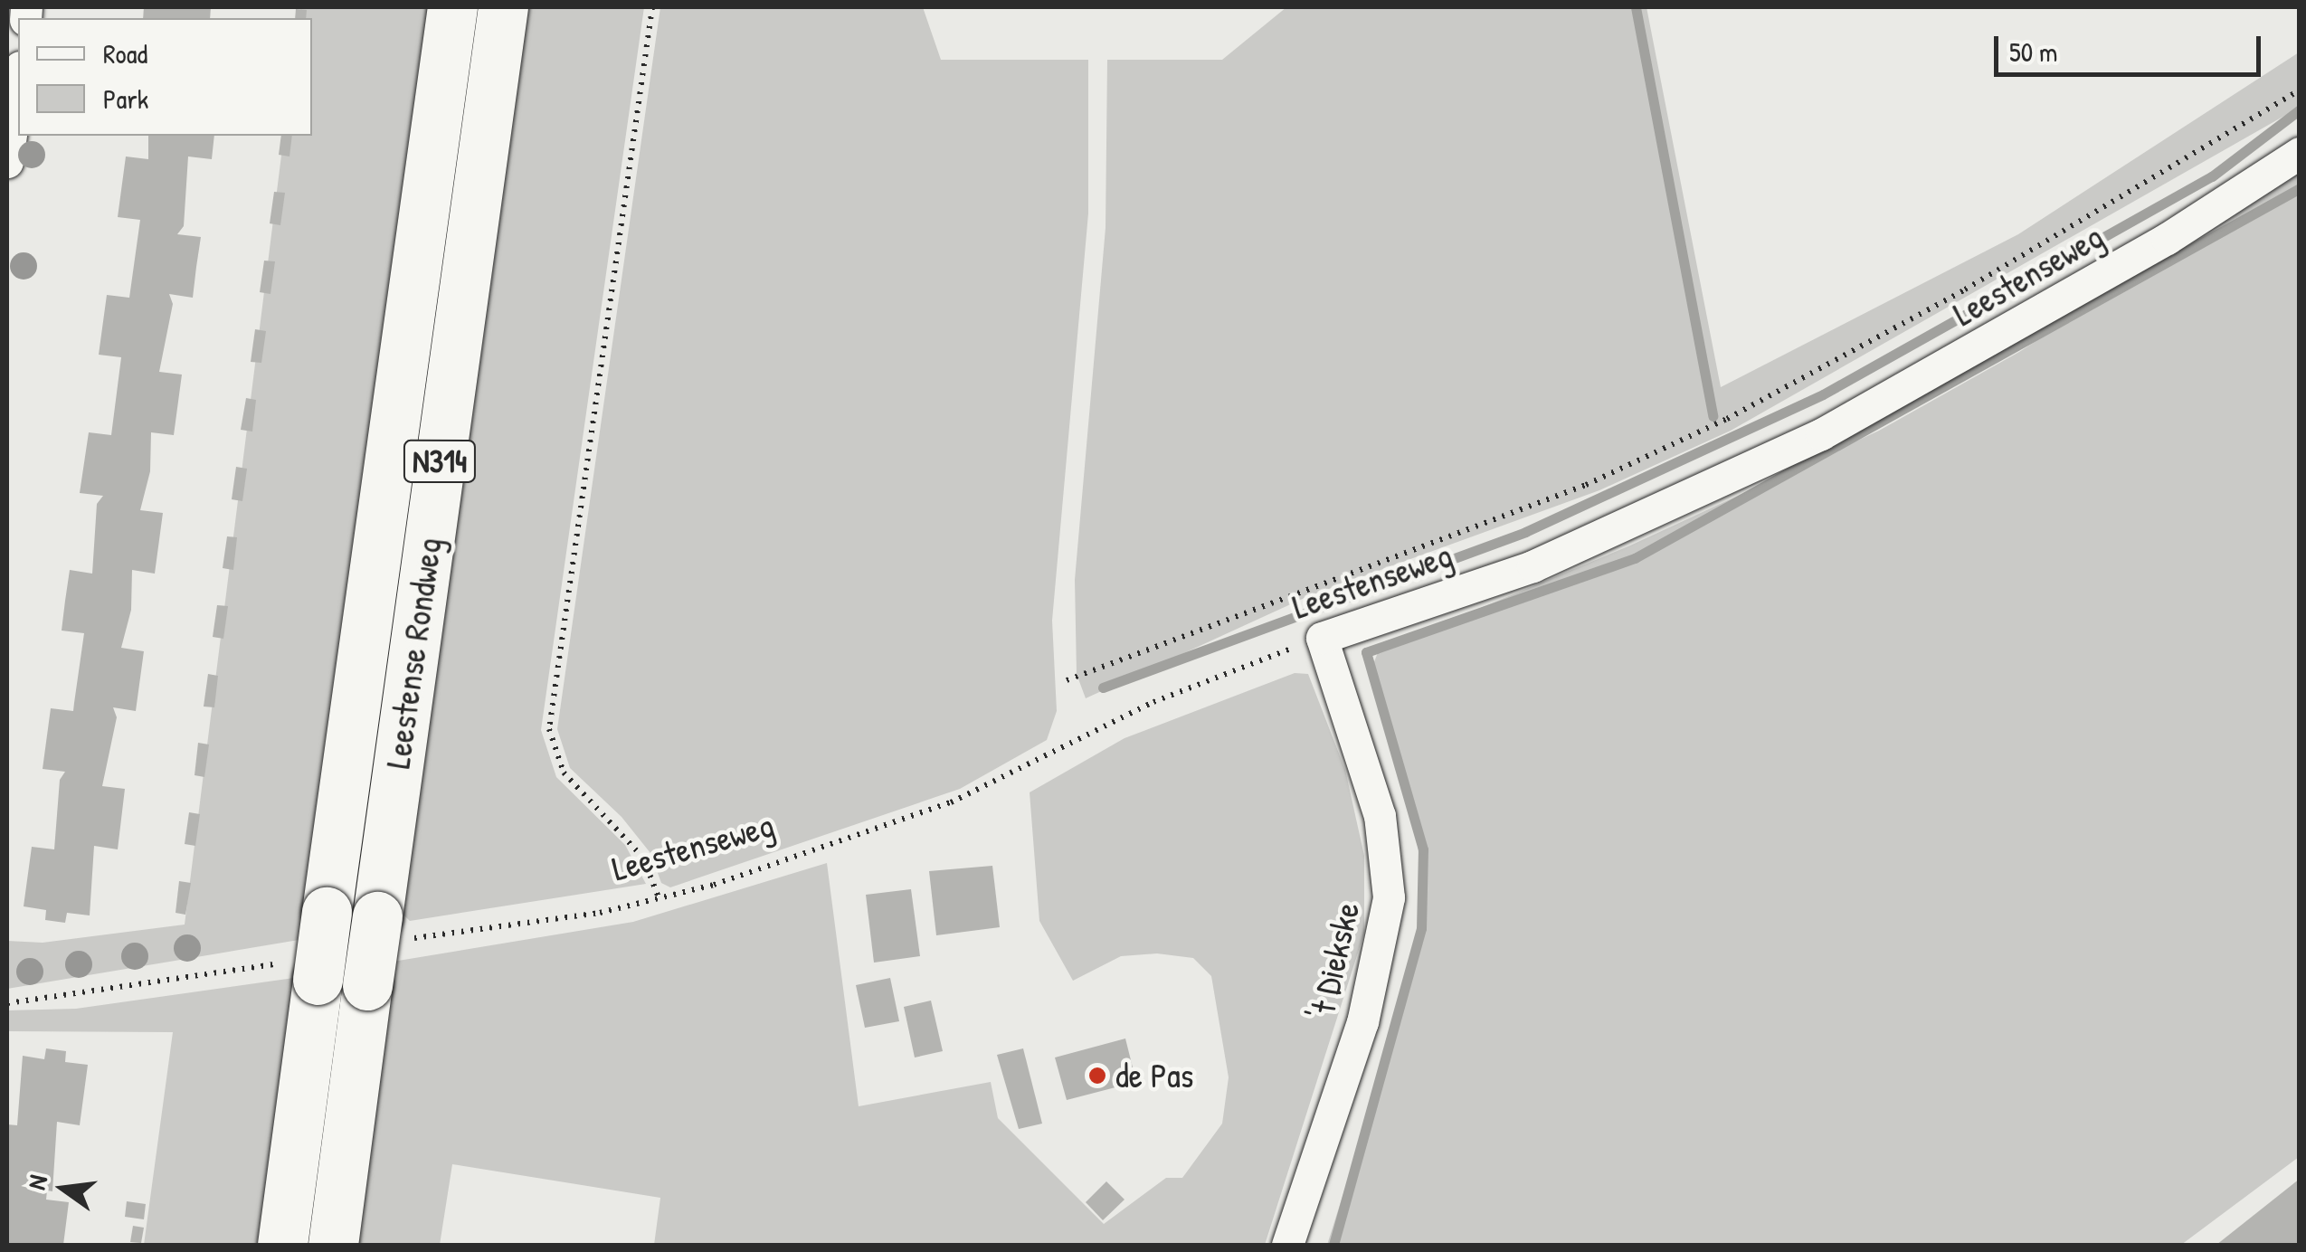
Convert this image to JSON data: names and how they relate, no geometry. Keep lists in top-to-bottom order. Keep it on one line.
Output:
{"streets":{"main road":["N314","Leestense Rondweg"],"street":["Leestenseweg","'t Diekske"]},"crossings":[["Leestenseweg","Leestense Rondweg"],["Leestenseweg","'t Diekske"]],"places":["de Pas"],"legend":["Road","Park"],"scale_bar":"50 m","north":"left"}
